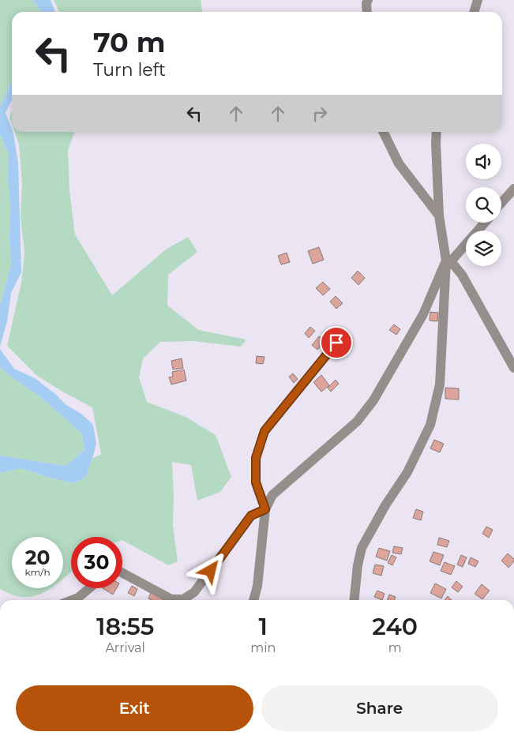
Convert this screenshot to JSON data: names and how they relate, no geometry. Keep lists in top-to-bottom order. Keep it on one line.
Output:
{"page":{"turn":["70 m","Turn left"],"speed":"20 km/h","limit":"30","eta":["18:55","Arrival","1","min","240","m"],"buttons":["Exit","Share"]}}
